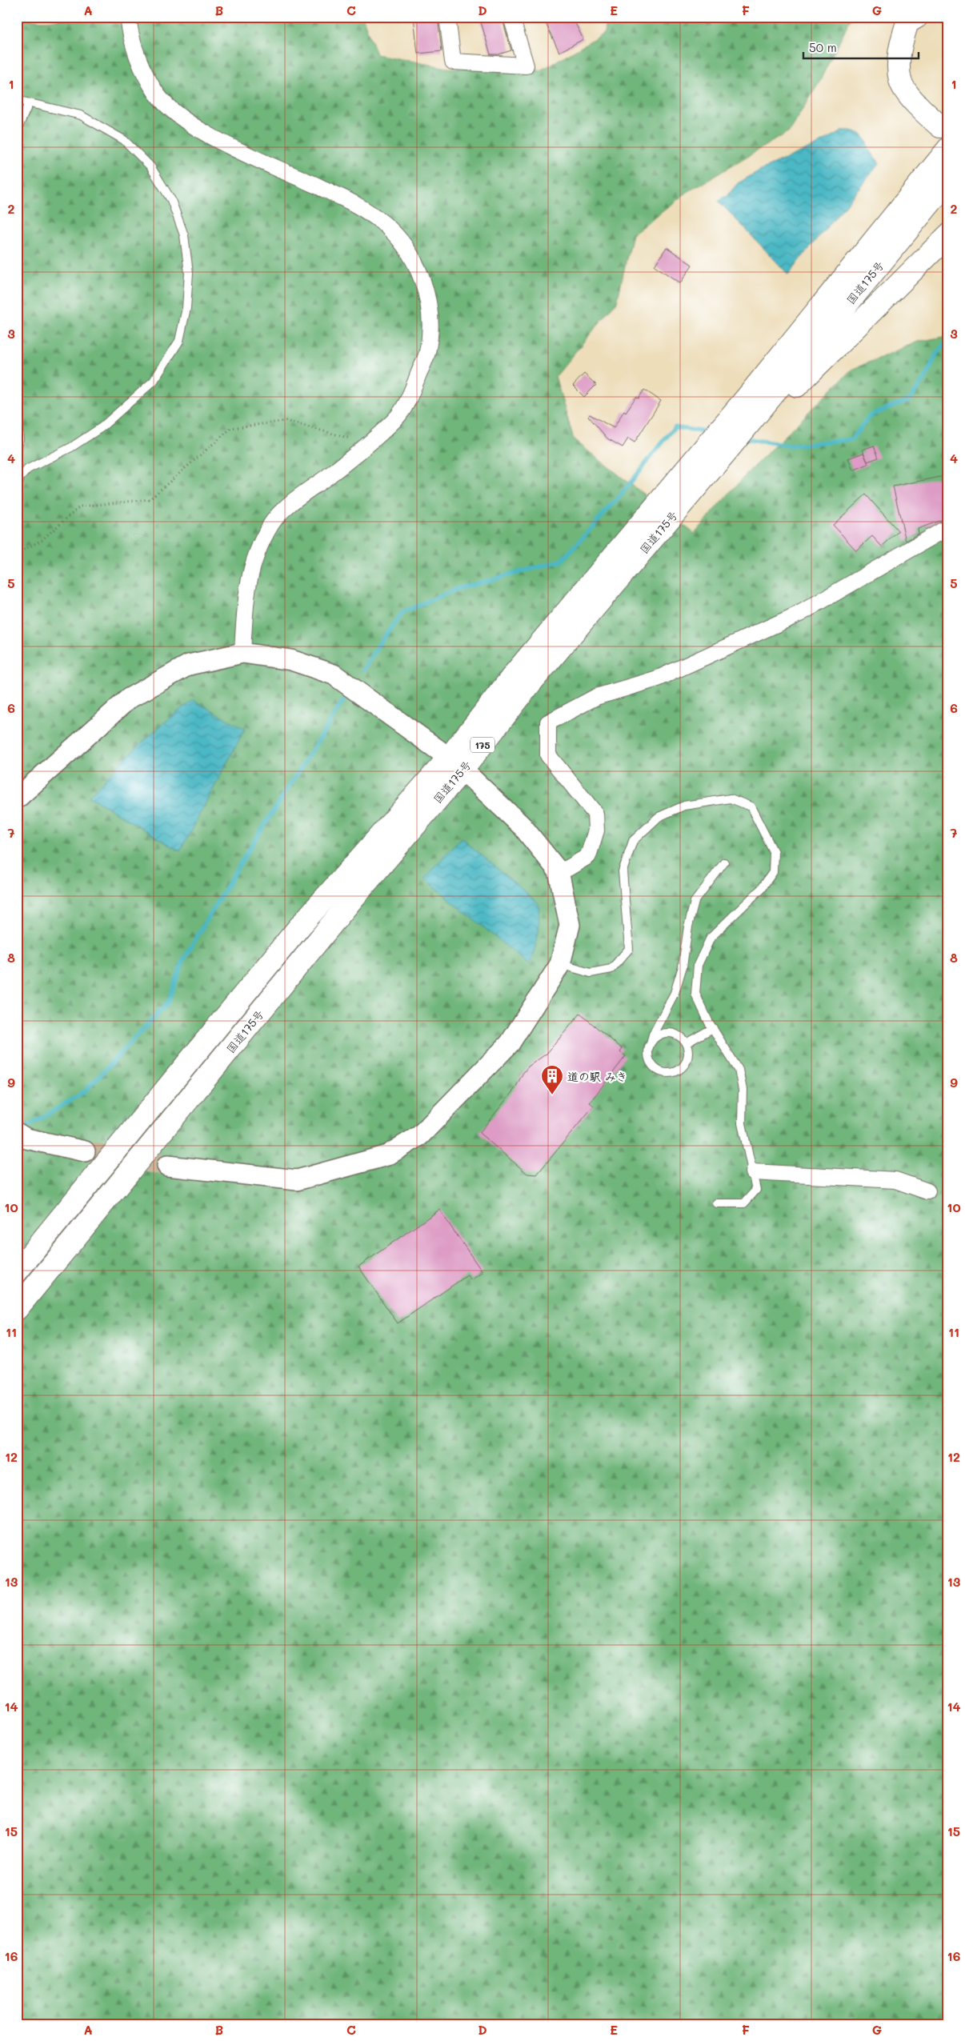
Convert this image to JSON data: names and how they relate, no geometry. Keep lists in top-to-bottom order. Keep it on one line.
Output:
{"streets":{"highway":["国道175号","175"]},"places":{"building":["道の駅 みき"]},"scale_bar":"50 m","grid":{"columns":["A","B","C","D","E","F","G"],"rows":["1","2","3","4","5","6","7","8","9","10","11","12","13","14","15","16"]}}
